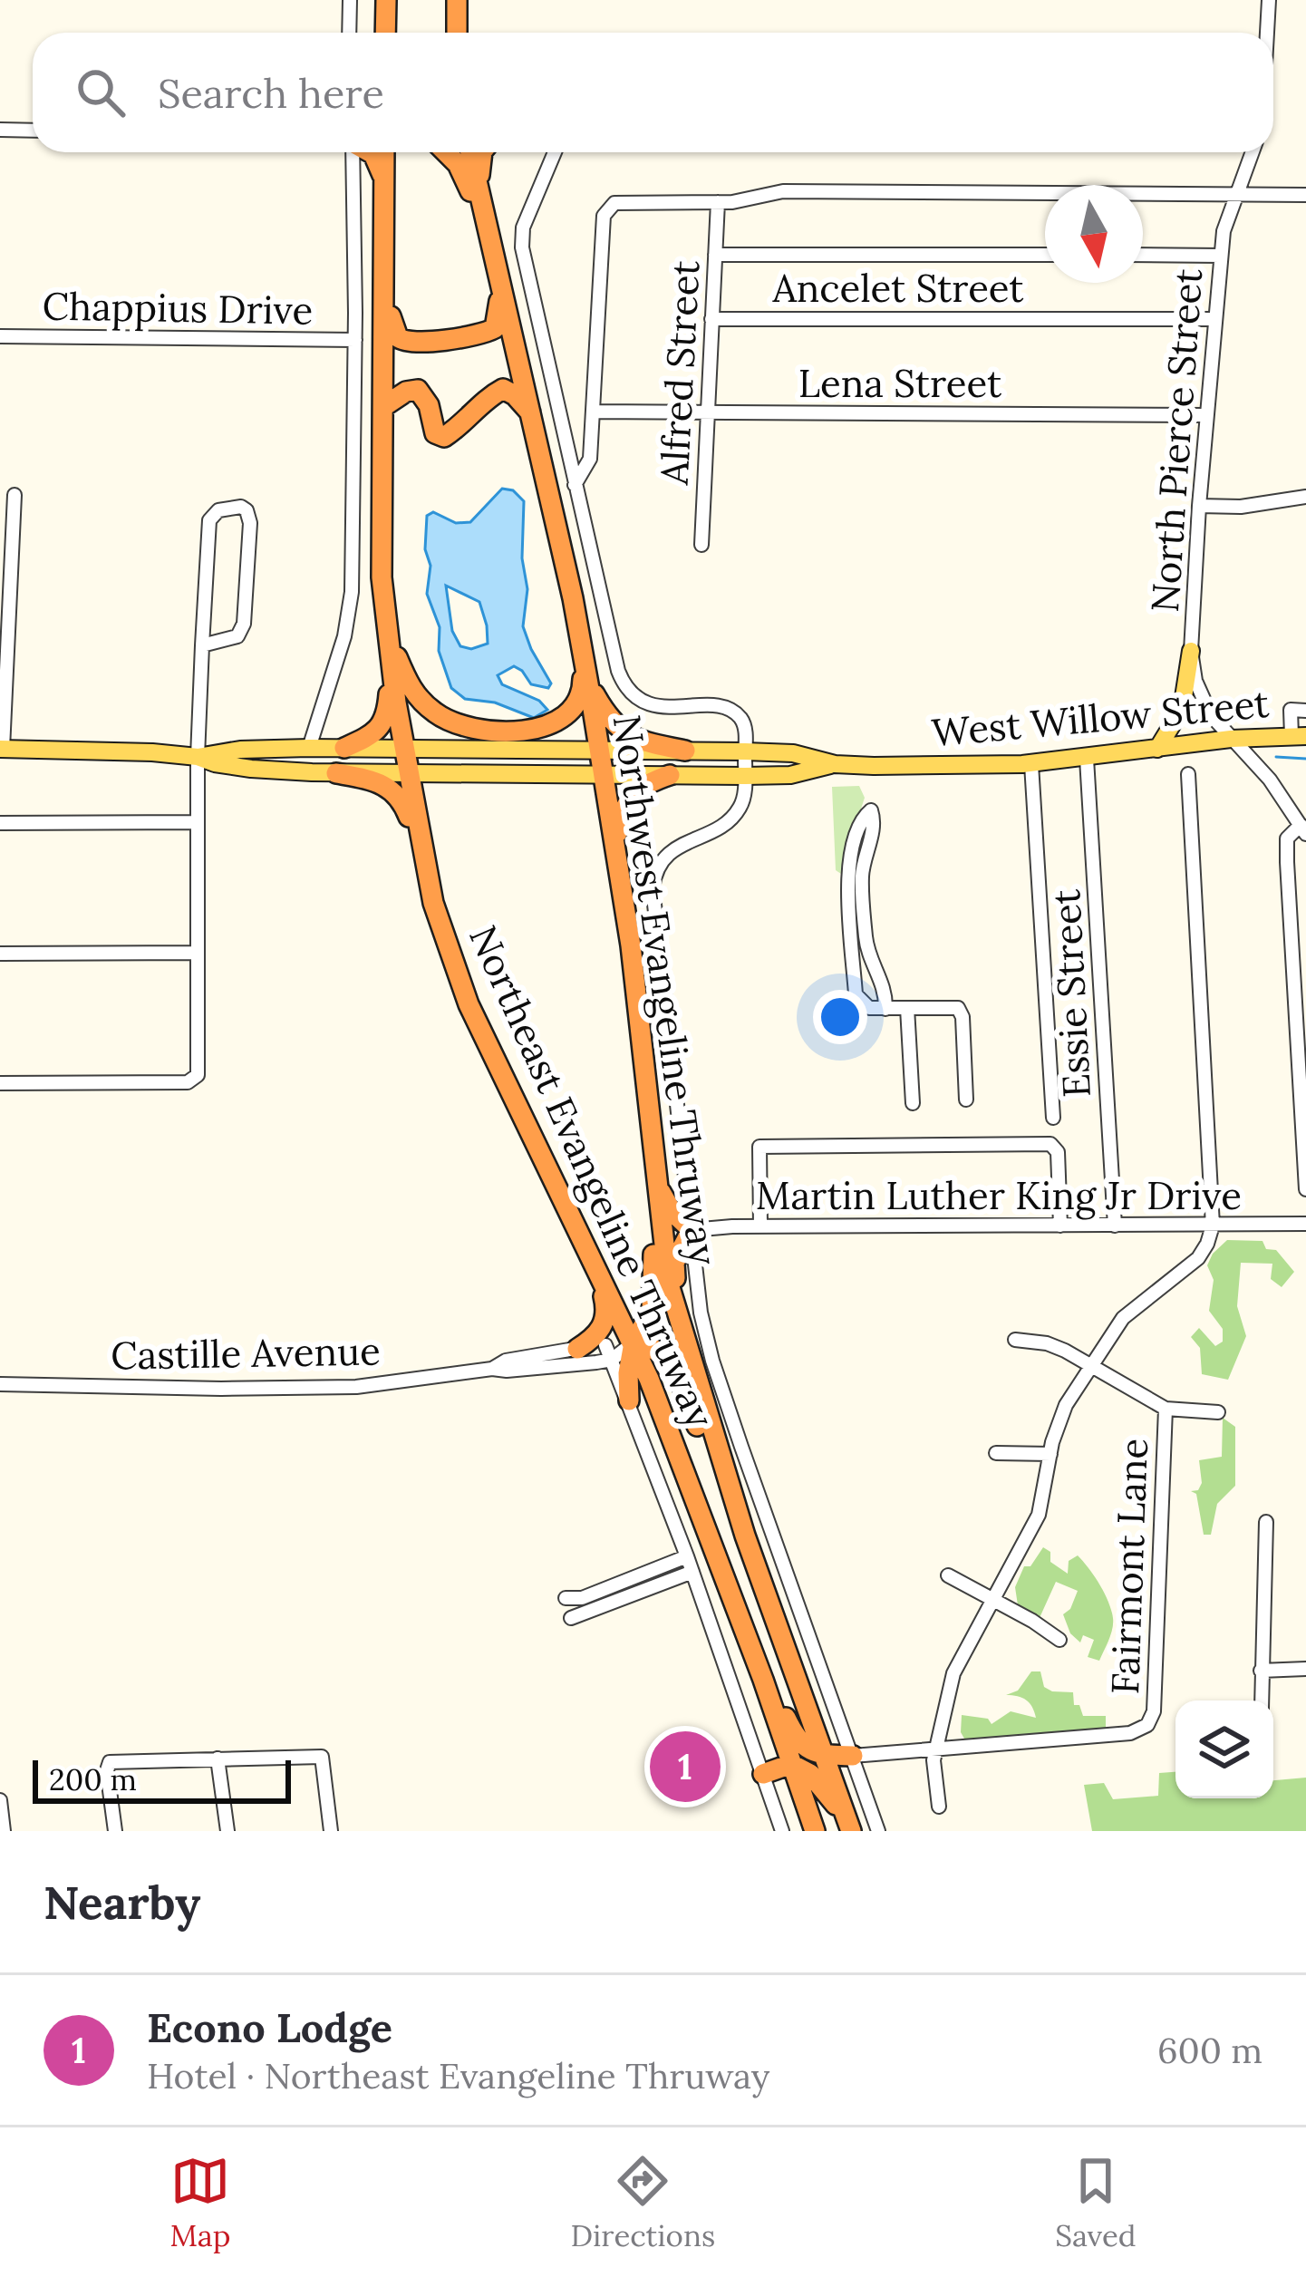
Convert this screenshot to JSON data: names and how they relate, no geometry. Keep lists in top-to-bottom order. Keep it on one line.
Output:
{"streets":{"highway":["Northwest Evangeline Thruway","Northeast Evangeline Thruway"],"main road":["West Willow Street"],"street":["Ancelet Street","Chappius Drive","Alfred Street","Lena Street","North Pierce Street","Essie Street","Martin Luther King Jr Drive","Castille Avenue","Fairmont Lane"]},"crossings":[["Ancelet Street","Alfred Street"],["Ancelet Street","North Pierce Street"],["Alfred Street","Lena Street"],["Lena Street","North Pierce Street"],["North Pierce Street","West Willow Street"],["West Willow Street","Northwest Evangeline Thruway"],["West Willow Street","Essie Street"],["West Willow Street","Northeast Evangeline Thruway"],["Northwest Evangeline Thruway","Martin Luther King Jr Drive"],["Essie Street","Martin Luther King Jr Drive"]],"scale_bar":"200 m","north":"bottom","page":{"search":"Search here","pins":"1","scale":"200 m","heading":"Nearby","list":[{"mark":"1","name":"Econo Lodge","note":"Hotel · Northeast Evangeline Thruway","value":"600 m"}],"nav":["Map","Directions","Saved"]}}
